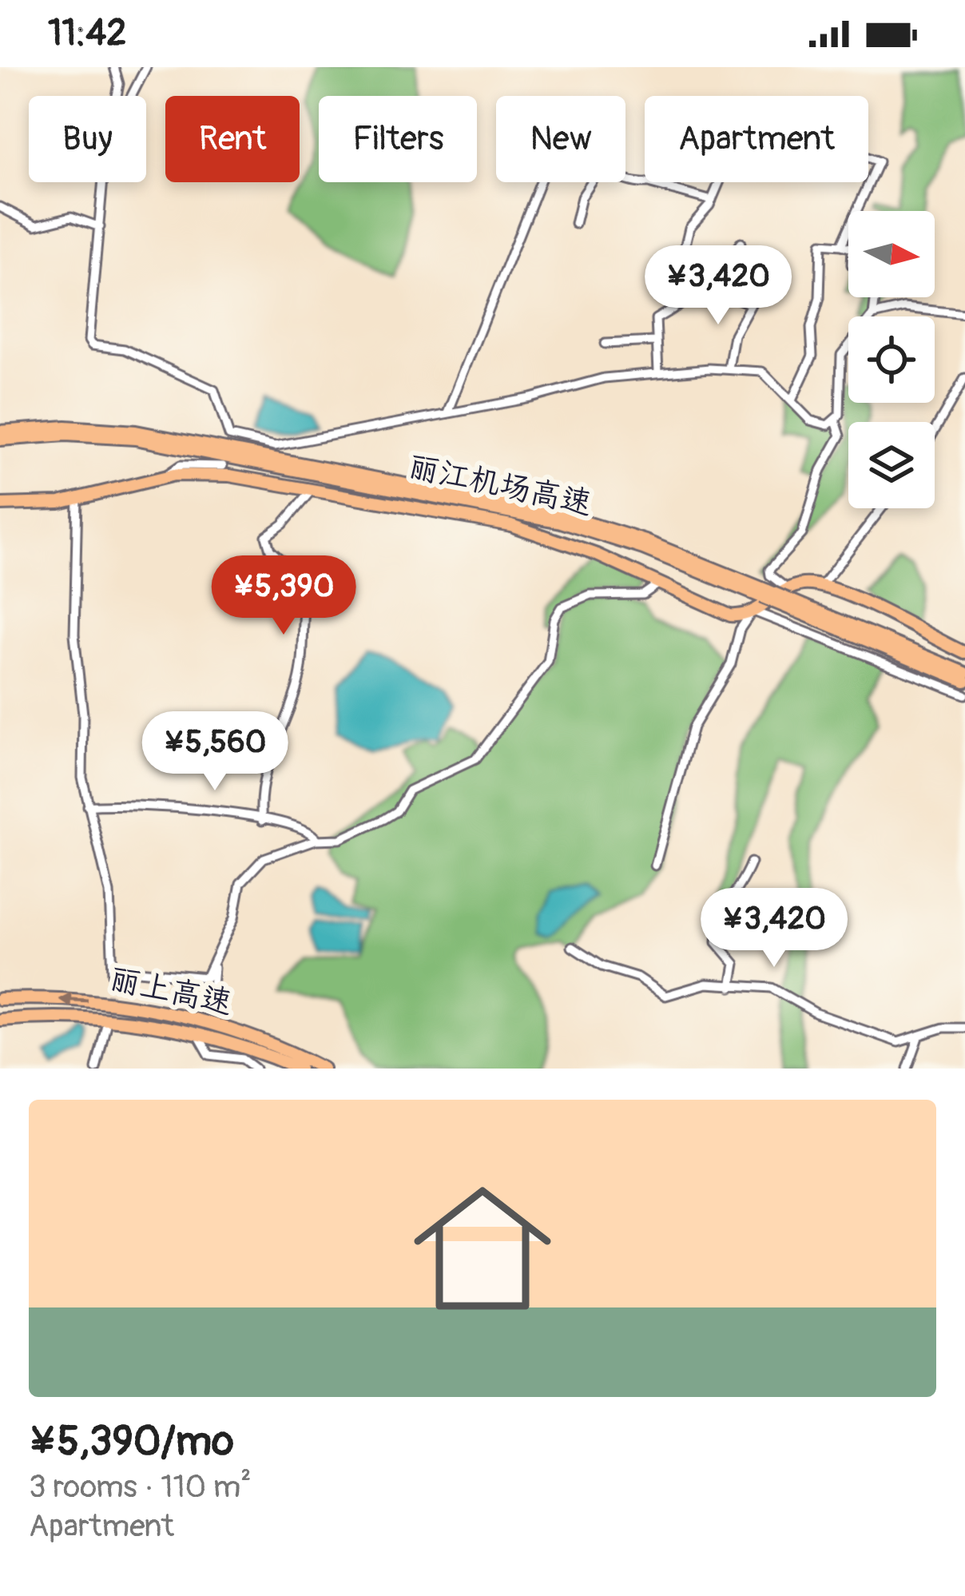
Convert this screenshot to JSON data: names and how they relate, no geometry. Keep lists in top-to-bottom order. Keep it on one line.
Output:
{"streets":{"highway":["丽江机场高速","丽上高速"]},"north":"right","page":{"status":"11:42","chip":["Buy","Rent","Filters","New","Apartment"],"price":["¥3,420","¥5,390","¥5,560","¥3,420"],"list":[{"name":"¥5,390/mo","note":"3 rooms · 110 m² · Apartment"}]}}
